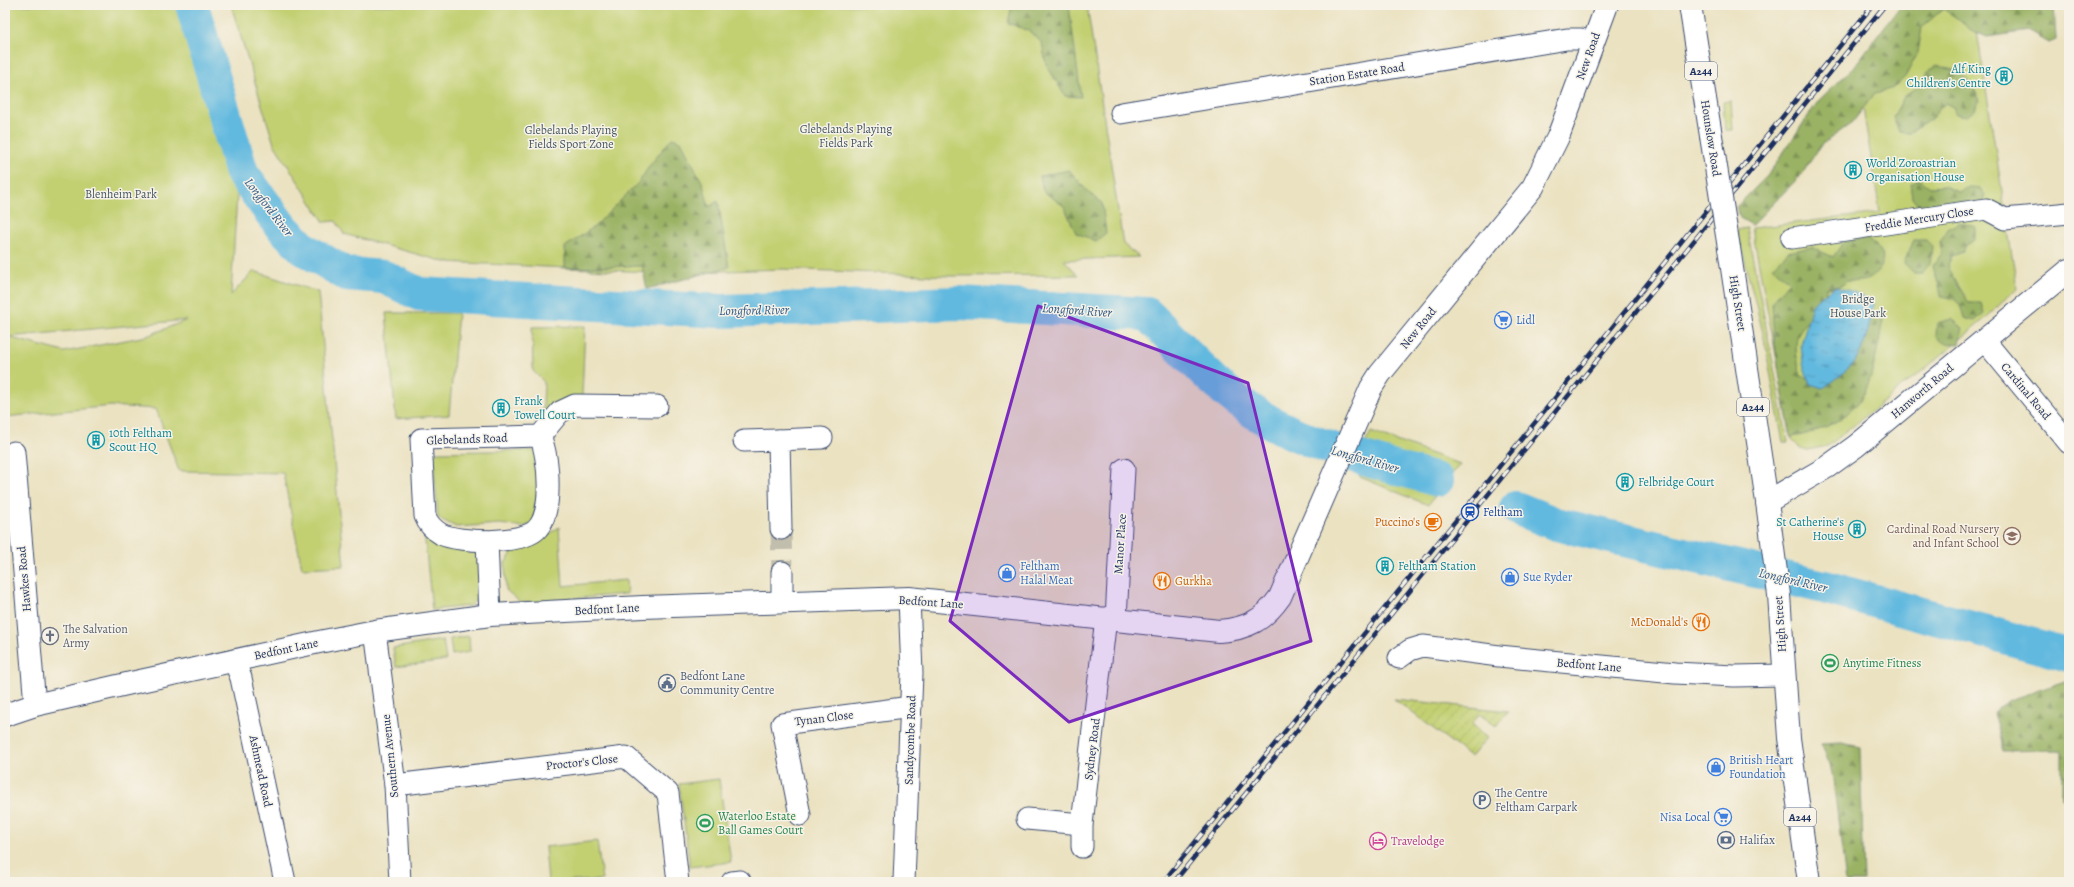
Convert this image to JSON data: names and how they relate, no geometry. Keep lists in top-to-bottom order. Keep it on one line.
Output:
{"streets":{"main road":["New Road","A244","Hounslow Road","High Street","Hanworth Road","Bedfont Lane"],"street":["Station Estate Road","Freddie Mercury Close","Cardinal Road","Glebelands Road","Manor Place","Hawkes Road","Tynan Close","Sandycombe Road","Sydney Road","Southern Avenue","Proctor's Close","Ashmead Road"]},"crossings":[["New Road","Station Estate Road"],["New Road","Bedfont Lane"],["Hounslow Road","High Street"],["High Street","Hanworth Road"],["High Street","Bedfont Lane"],["Hanworth Road","Cardinal Road"],["Manor Place","Bedfont Lane"],["Manor Place","Sydney Road"],["Hawkes Road","Bedfont Lane"],["Bedfont Lane","Sandycombe Road"],["Bedfont Lane","Sydney Road"],["Bedfont Lane","Southern Avenue"],["Bedfont Lane","Ashmead Road"],["Tynan Close","Sandycombe Road"],["Southern Avenue","Proctor's Close"]],"water":["Longford River"],"parks":["Glebelands Playing Fields Park","Glebelands Playing Fields Sport Zone","Blenheim Park","Bridge House Park"],"places":{"building":["Alf King Children's Centre","World Zoroastrian Organisation House","Frank Towell Court","10th Feltham Scout HQ","Felbridge Court","St Catherine's House","Feltham Station"],"supermarket":["Lidl","Nisa Local"],"station":["Feltham"],"cafe":["Puccino's"],"school or university":["Cardinal Road Nursery and Infant School"],"shop":["Feltham Halal Meat","Sue Ryder","British Heart Foundation"],"restaurant":["Gurkha","McDonald's"],"church":["The Salvation Army"],"sports":["Anytime Fitness","Waterloo Estate Ball Games Court"],"public building":["Bedfont Lane Community Centre"],"parking":["The Centre Feltham Carpark"],"bank":["Halifax"],"hotel":["Travelodge"]}}
